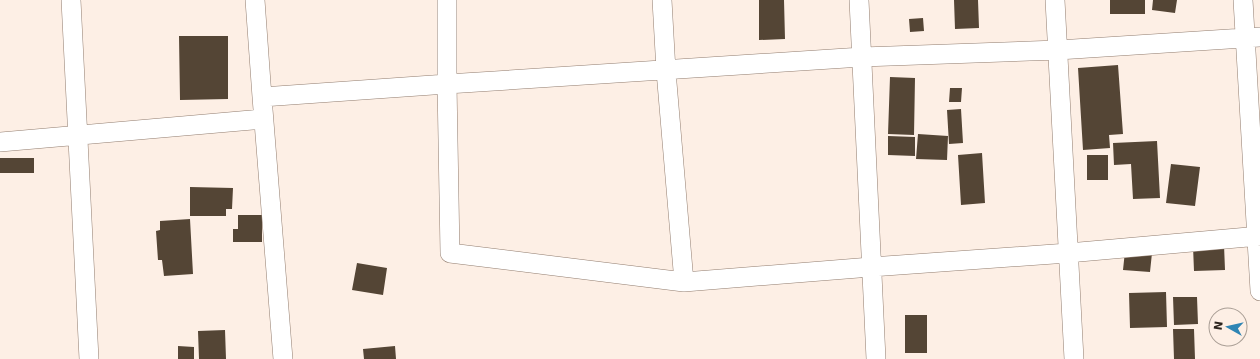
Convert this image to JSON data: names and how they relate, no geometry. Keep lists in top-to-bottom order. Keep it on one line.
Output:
{"north":"left"}
